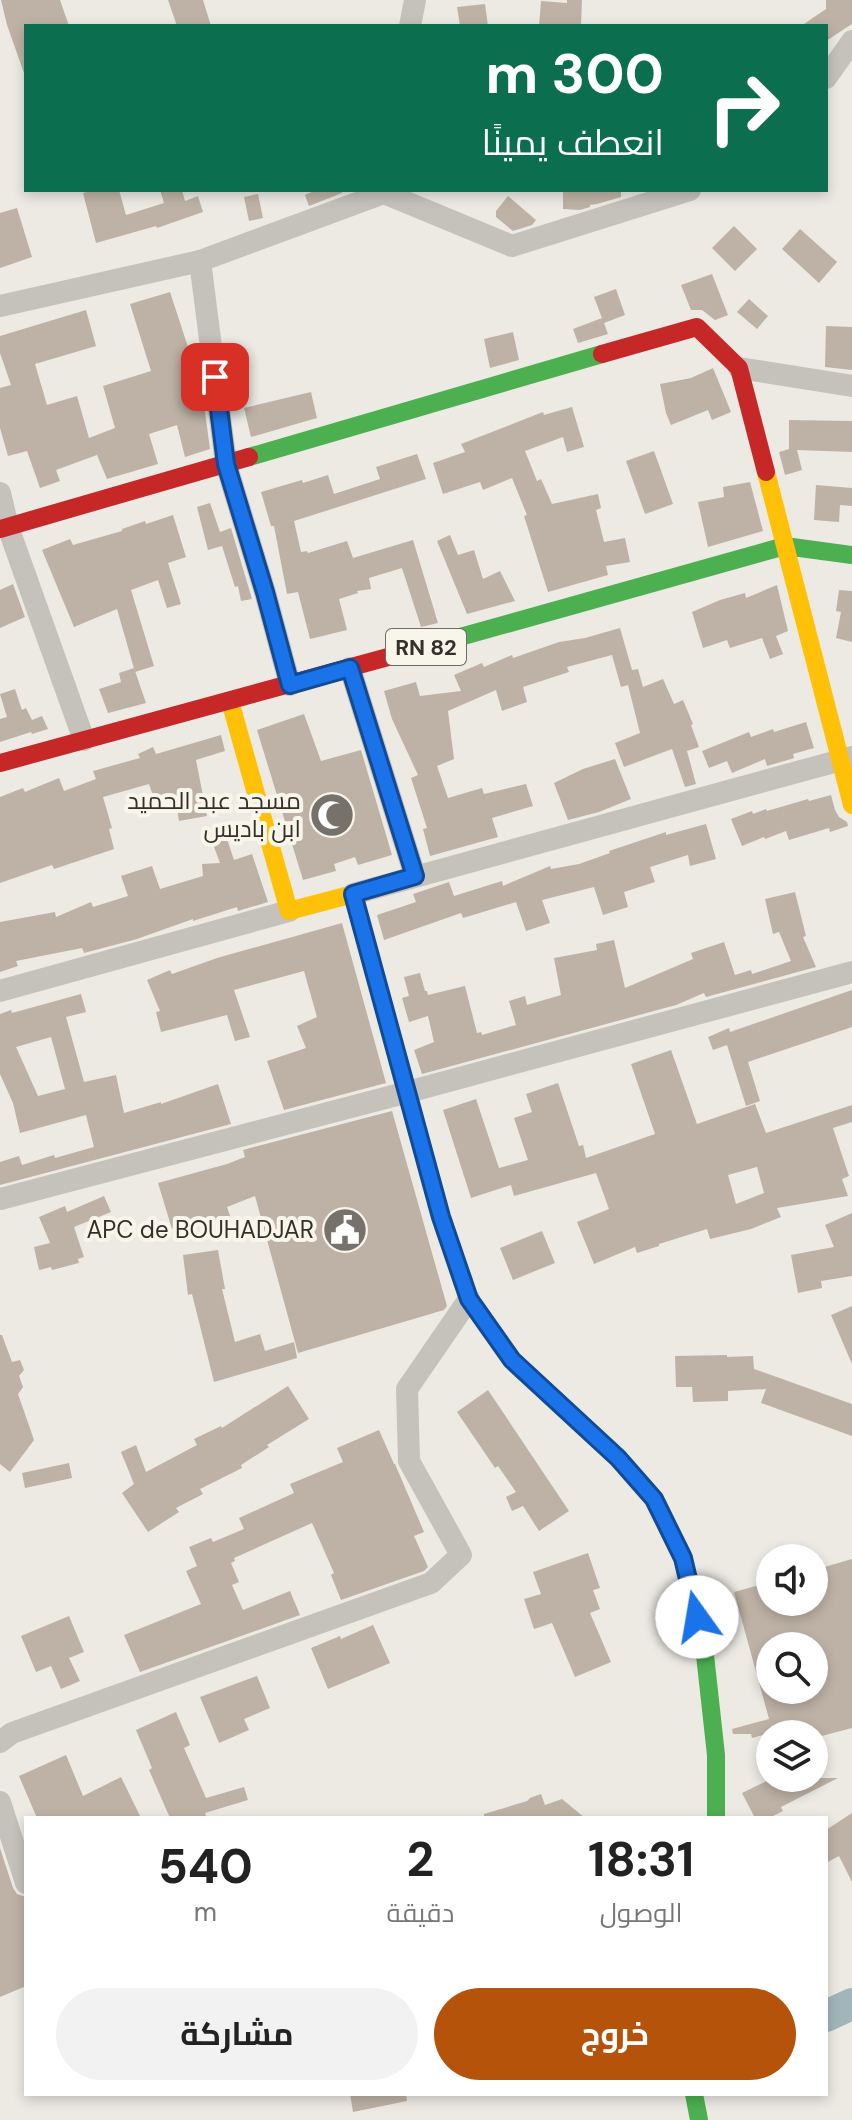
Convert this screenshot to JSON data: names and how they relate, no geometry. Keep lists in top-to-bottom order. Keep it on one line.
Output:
{"streets":{"main road":["RN 82"]},"places":{"mosque":["مسجد عبد الحميد ابن باديس"],"public building":["APC de BOUHADJAR"]},"page":{"turn":["300 m","انعطف يمينًا"],"eta":["18:31","الوصول","2","دقيقة","540","m"],"buttons":["خروج","مشاركة"]}}
